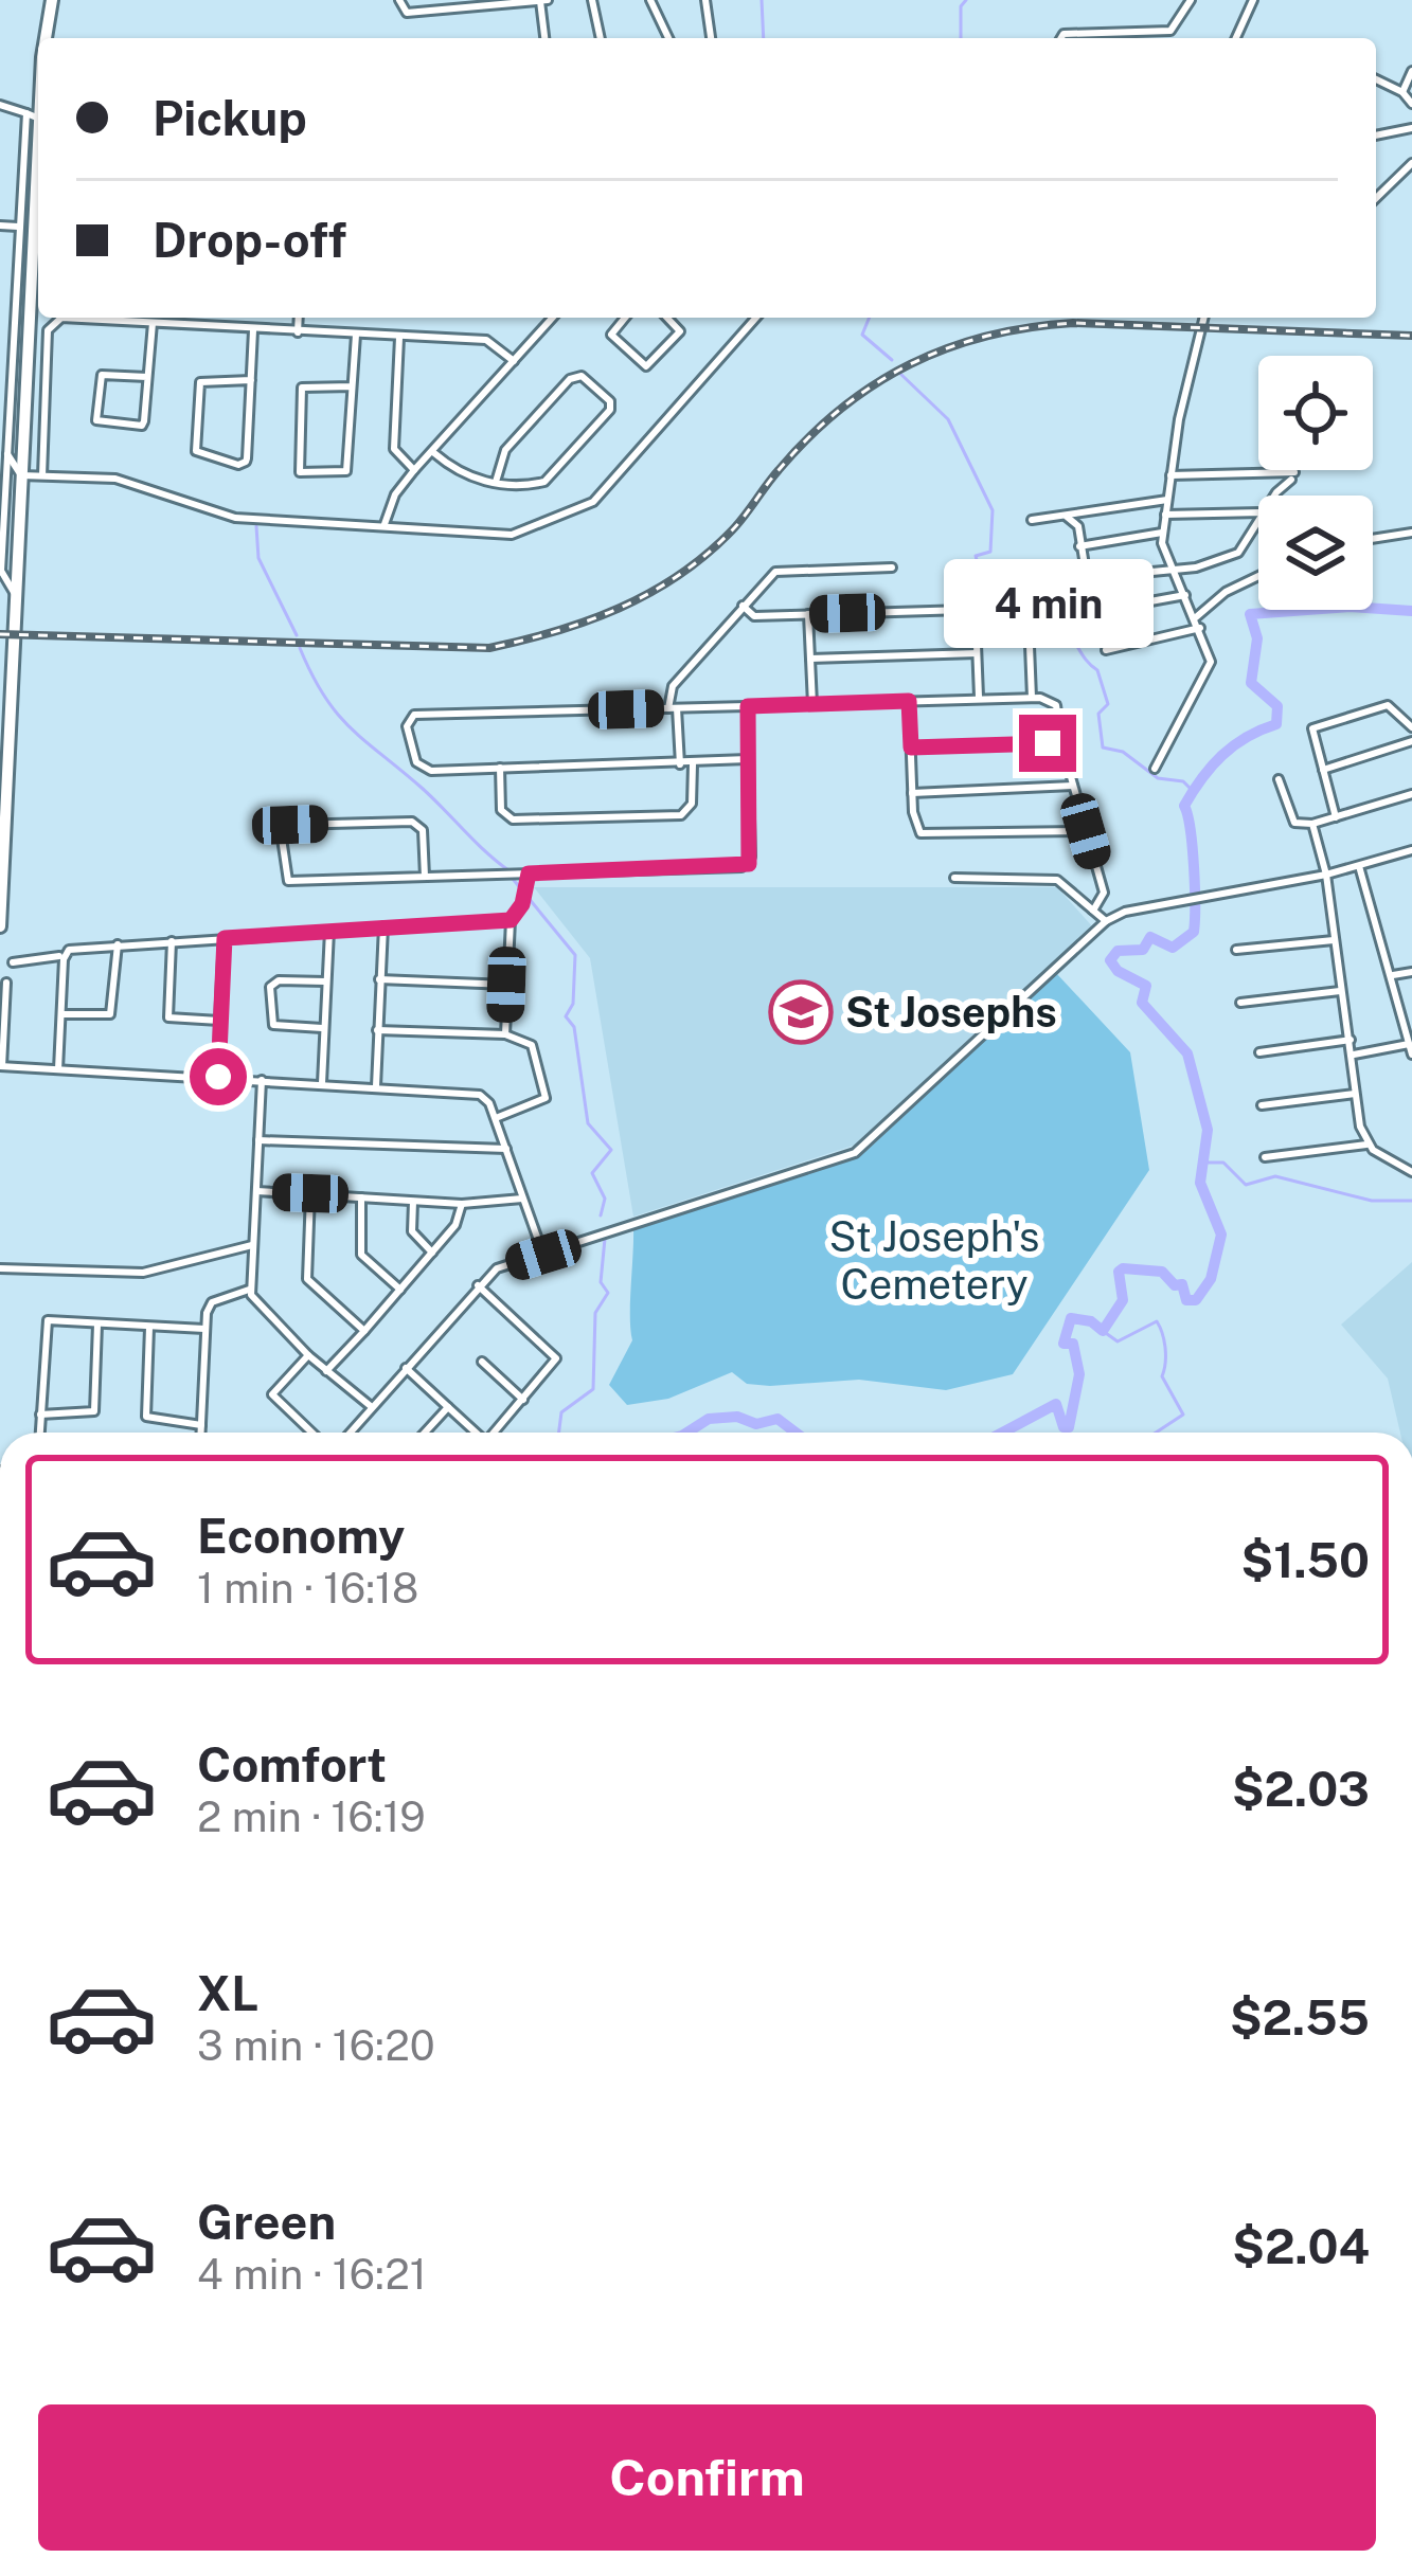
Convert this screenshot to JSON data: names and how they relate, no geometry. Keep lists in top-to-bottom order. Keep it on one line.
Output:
{"parks":["St Joseph's Cemetery"],"places":{"school or university":["St Josephs"]},"page":{"banner":["Pickup","Drop-off"],"bubble":"4 min","list":[{"name":"Economy","note":"1 min · 16:18","value":"$1.50"},{"name":"Comfort","note":"2 min · 16:19","value":"$2.03"},{"name":"XL","note":"3 min · 16:20","value":"$2.55"},{"name":"Green","note":"4 min · 16:21","value":"$2.04"}],"buttons":"Confirm"}}
